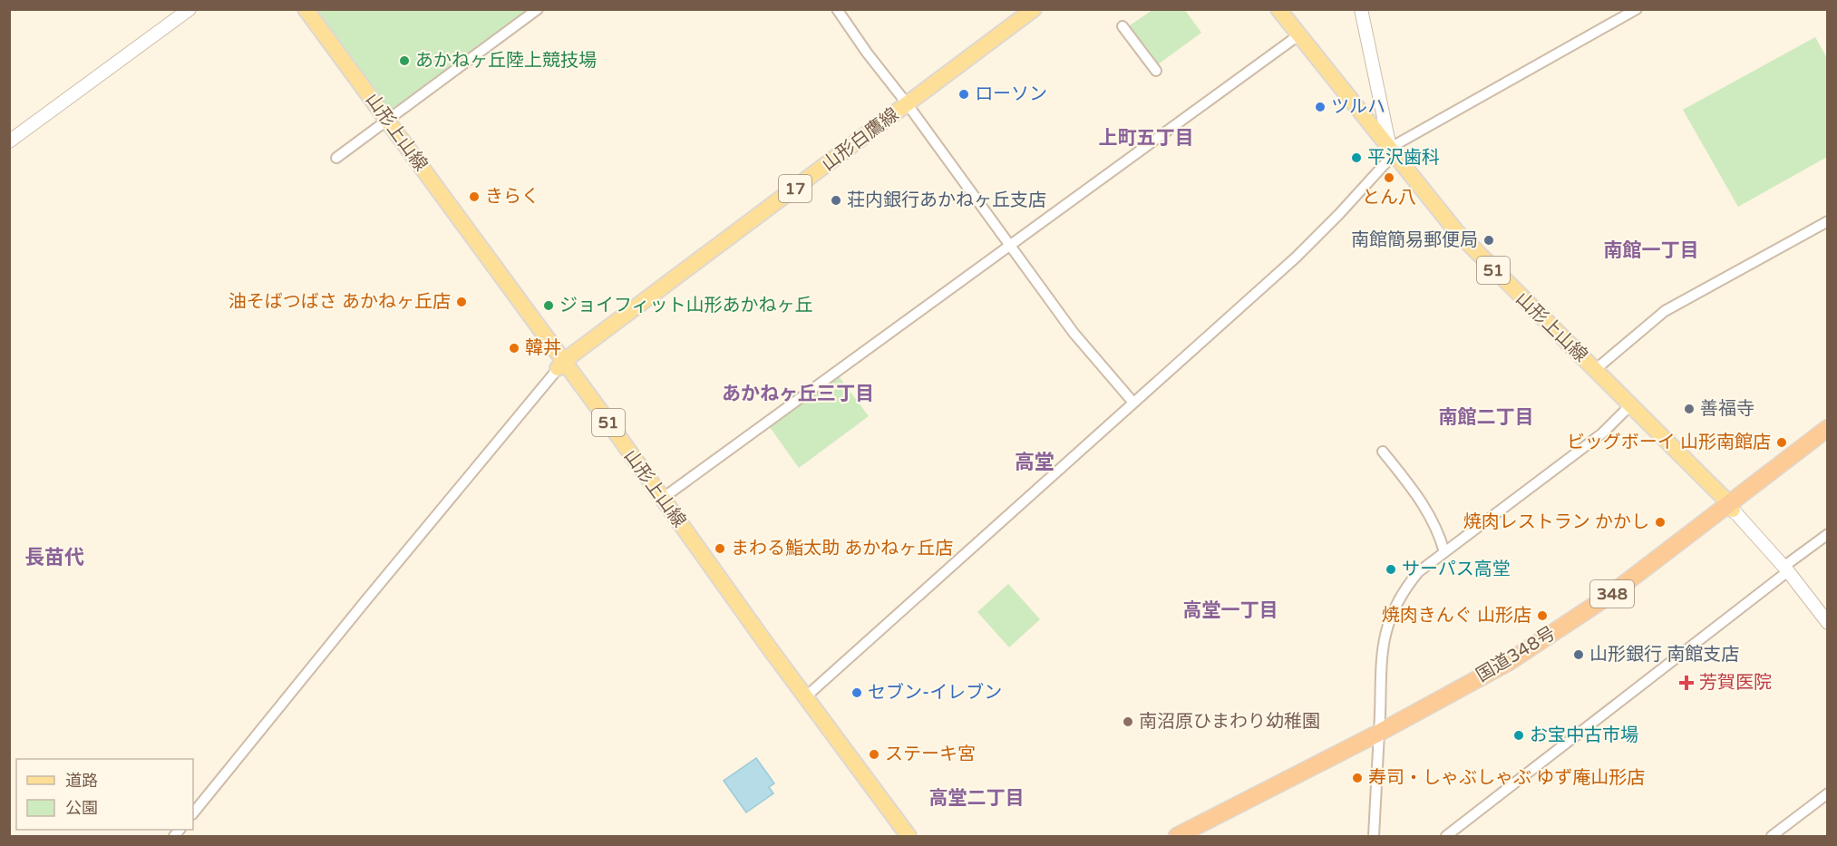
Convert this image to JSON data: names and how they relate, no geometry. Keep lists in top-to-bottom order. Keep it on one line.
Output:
{"streets":{"highway":["348","国道348号"],"main road":["山形上山線","山形白鷹線","17","51"]},"crossings":[["山形上山線","山形白鷹線"],["山形上山線","国道348号"]],"districts":["上町五丁目","南館一丁目","あかねヶ丘三丁目","南館二丁目","高堂","長苗代","高堂一丁目","高堂二丁目"],"places":{"other":["あかねヶ丘陸上競技場","ローソン","ツルハ","平沢歯科","とん八","きらく","荘内銀行あかねヶ丘支店","南館簡易郵便局","油そばつばさ あかねヶ丘店","ジョイフィット山形あかねヶ丘","韓丼","善福寺","ビッグボーイ 山形南館店","焼肉レストラン かかし","まわる鮨太助 あかねヶ丘店","サーパス高堂","焼肉きんぐ 山形店","山形銀行 南館支店","セブン-イレブン","南沼原ひまわり幼稚園","お宝中古市場","ステーキ宮","寿司・しゃぶしゃぶ ゆず庵山形店"],"health":["芳賀医院"]},"legend":["道路","公園"]}
